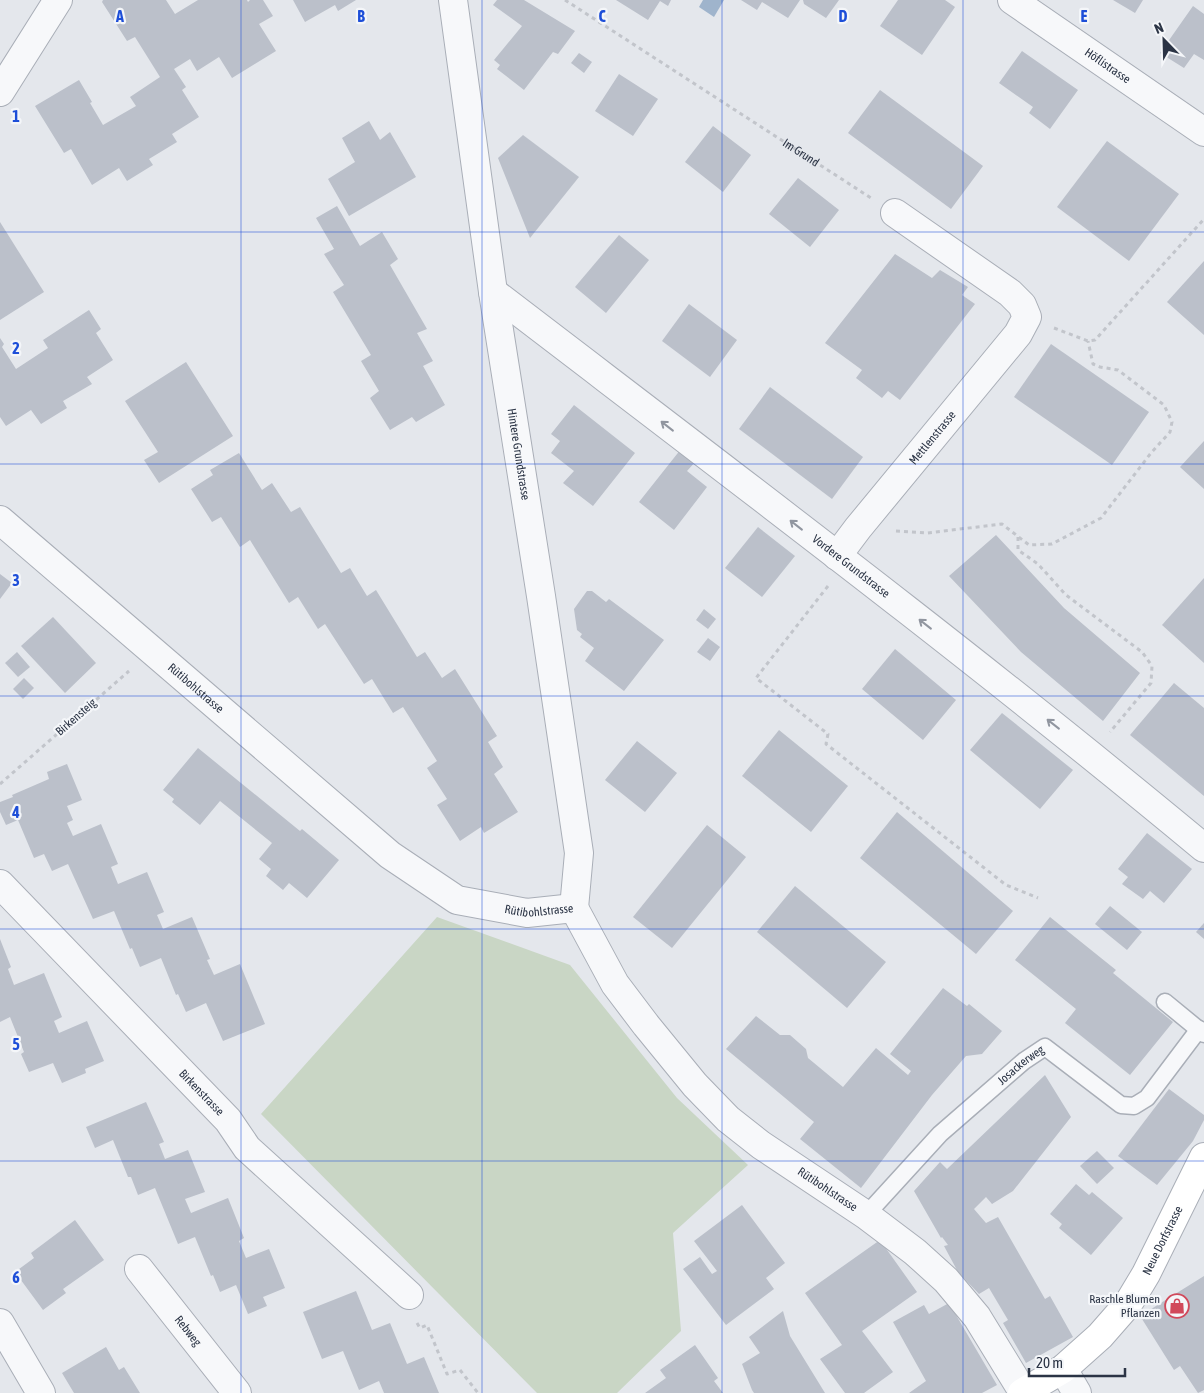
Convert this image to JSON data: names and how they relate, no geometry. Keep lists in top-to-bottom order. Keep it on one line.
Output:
{"streets":{"main road":["Neue Dorfstrasse"],"street":["Höflistrasse","Mettlenstrasse","Hintere Grundstrasse","Vordere Grundstrasse","Rütibohlstrasse","Birkenstrasse","Rebweg"],"lane":["Josackerweg"],"path":["Im Grund","Birkensteig"]},"crossings":[["Mettlenstrasse","Vordere Grundstrasse"],["Hintere Grundstrasse","Vordere Grundstrasse"],["Hintere Grundstrasse","Rütibohlstrasse"],["Rütibohlstrasse","Birkensteig"],["Rütibohlstrasse","Josackerweg"],["Rütibohlstrasse","Neue Dorfstrasse"]],"one_way":["Vordere Grundstrasse"],"places":{"shop":["Raschle Blumen Pflanzen"]},"scale_bar":"20 m","north":"top left","grid":{"columns":["A","B","C","D","E"],"rows":["1","2","3","4","5","6"]}}
